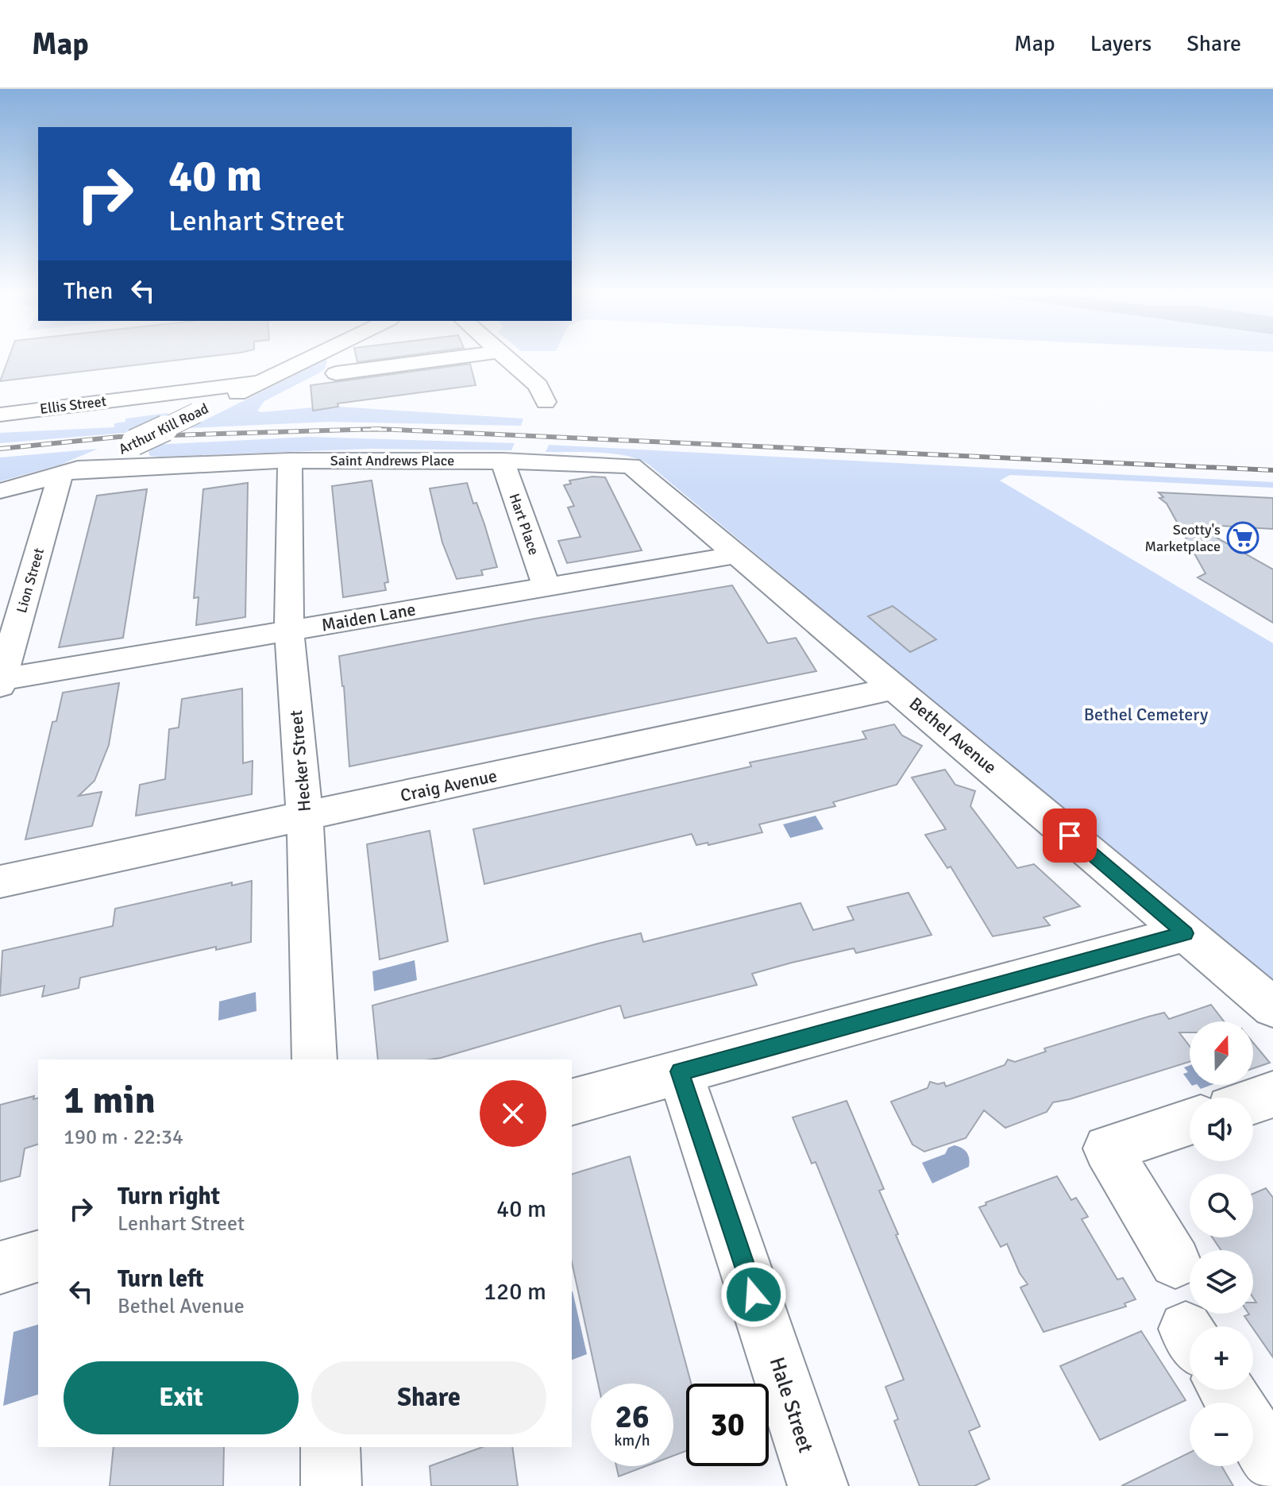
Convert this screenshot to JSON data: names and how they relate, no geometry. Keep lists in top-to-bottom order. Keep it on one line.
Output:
{"streets":{"street":["Ellis Street","Arthur Kill Road","Saint Andrews Place","Hart Place","Lion Street","Maiden Lane","Bethel Avenue","Hecker Street","Craig Avenue","Hale Street"]},"crossings":[["Ellis Street","Arthur Kill Road"],["Arthur Kill Road","Saint Andrews Place"],["Arthur Kill Road","Lion Street"],["Saint Andrews Place","Hart Place"],["Saint Andrews Place","Lion Street"],["Saint Andrews Place","Bethel Avenue"],["Saint Andrews Place","Hecker Street"],["Hart Place","Maiden Lane"],["Lion Street","Maiden Lane"],["Maiden Lane","Bethel Avenue"],["Maiden Lane","Hecker Street"],["Bethel Avenue","Craig Avenue"],["Hecker Street","Craig Avenue"]],"parks":["Bethel Cemetery"],"places":{"supermarket":["Scotty's Marketplace"]},"north":"top","page":{"header":"Map","nav":["Map","Layers","Share"],"turn":["40 m","Lenhart Street"],"then":"Then","map_buttons":["+","−"],"heading":["1 min","190 m · 22:34"],"list":[{"name":"Turn right","note":"Lenhart Street","value":"40 m"},{"name":"Turn left","note":"Bethel Avenue","value":"120 m"}],"buttons":["Exit","Share"],"speed":"26 km/h","limit":"30"}}
